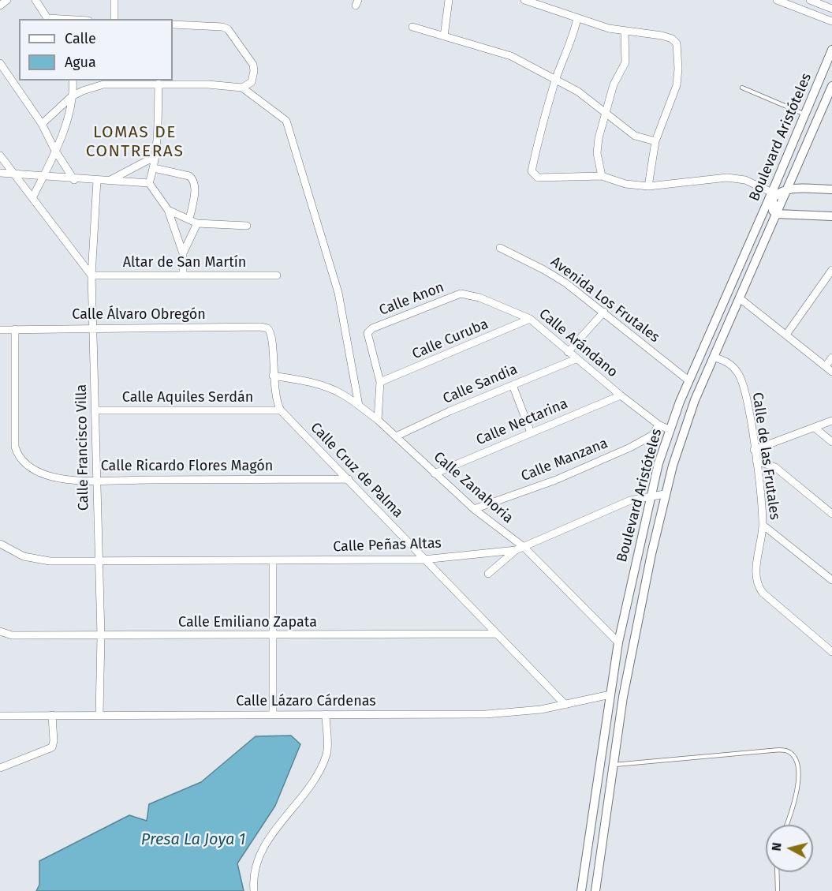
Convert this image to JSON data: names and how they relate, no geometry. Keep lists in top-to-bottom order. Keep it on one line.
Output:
{"streets":{"street":["Boulevard Aristóteles","Altar de San Martín","Calle Anon","Avenida Los Frutales","Calle Álvaro Obregón","Calle Curuba","Calle Arándano","Calle Sandia","Calle Aquiles Serdán","Calle Nectarina","Calle Francisco Villa","Calle de las Frutales","Calle Manzana","Calle Ricardo Flores Magón","Calle Cruz de Palma","Calle Zanahoria","Calle Peñas Altas","Calle Emiliano Zapata","Calle Lázaro Cárdenas"]},"crossings":[["Boulevard Aristóteles","Avenida Los Frutales"],["Boulevard Aristóteles","Calle Arándano"],["Boulevard Aristóteles","Calle de las Frutales"],["Boulevard Aristóteles","Calle Zanahoria"],["Boulevard Aristóteles","Calle Peñas Altas"],["Boulevard Aristóteles","Calle Lázaro Cárdenas"],["Altar de San Martín","Calle Francisco Villa"],["Calle Anon","Calle Curuba"],["Calle Anon","Calle Arándano"],["Calle Álvaro Obregón","Calle Francisco Villa"],["Calle Álvaro Obregón","Calle Ricardo Flores Magón"],["Calle Álvaro Obregón","Calle Cruz de Palma"],["Calle Curuba","Calle Arándano"],["Calle Arándano","Calle Sandia"],["Calle Arándano","Calle Nectarina"],["Calle Arándano","Calle Manzana"],["Calle Sandia","Calle Zanahoria"],["Calle Aquiles Serdán","Calle Francisco Villa"],["Calle Aquiles Serdán","Calle Cruz de Palma"],["Calle Nectarina","Calle Zanahoria"],["Calle Francisco Villa","Calle Ricardo Flores Magón"],["Calle Francisco Villa","Calle Peñas Altas"],["Calle Francisco Villa","Calle Emiliano Zapata"],["Calle Francisco Villa","Calle Lázaro Cárdenas"],["Calle Manzana","Calle Zanahoria"],["Calle Ricardo Flores Magón","Calle Cruz de Palma"],["Calle Cruz de Palma","Calle Zanahoria"],["Calle Cruz de Palma","Calle Peñas Altas"],["Calle Cruz de Palma","Calle Emiliano Zapata"],["Calle Cruz de Palma","Calle Lázaro Cárdenas"],["Calle Zanahoria","Calle Peñas Altas"]],"districts":["LOMAS DE CONTRERAS"],"water":["Presa La Joya 1"],"legend":["Calle","Agua"],"north":"left"}
